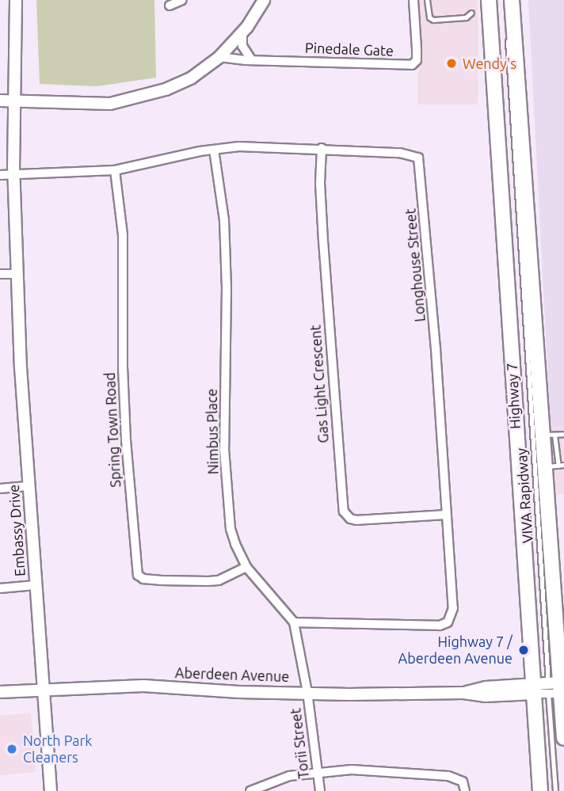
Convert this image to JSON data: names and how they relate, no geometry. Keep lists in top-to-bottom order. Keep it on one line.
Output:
{"streets":{"main road":["Highway 7"],"street":["Pinedale Gate","Longhouse Street","Gas Light Crescent","Spring Town Road","Nimbus Place","Embassy Drive","Aberdeen Avenue","Torii Street"],"lane":["VIVA Rapidway"]},"crossings":[["Longhouse Street","Gas Light Crescent"],["Longhouse Street","Spring Town Road"],["Longhouse Street","Nimbus Place"],["Longhouse Street","Embassy Drive"],["Highway 7","VIVA Rapidway"],["Highway 7","Aberdeen Avenue"],["Spring Town Road","Nimbus Place"],["Nimbus Place","Aberdeen Avenue"],["Nimbus Place","Torii Street"],["VIVA Rapidway","Aberdeen Avenue"],["Embassy Drive","Aberdeen Avenue"],["Aberdeen Avenue","Torii Street"]],"places":["Wendy's","Highway 7 / Aberdeen Avenue","North Park Cleaners"]}
